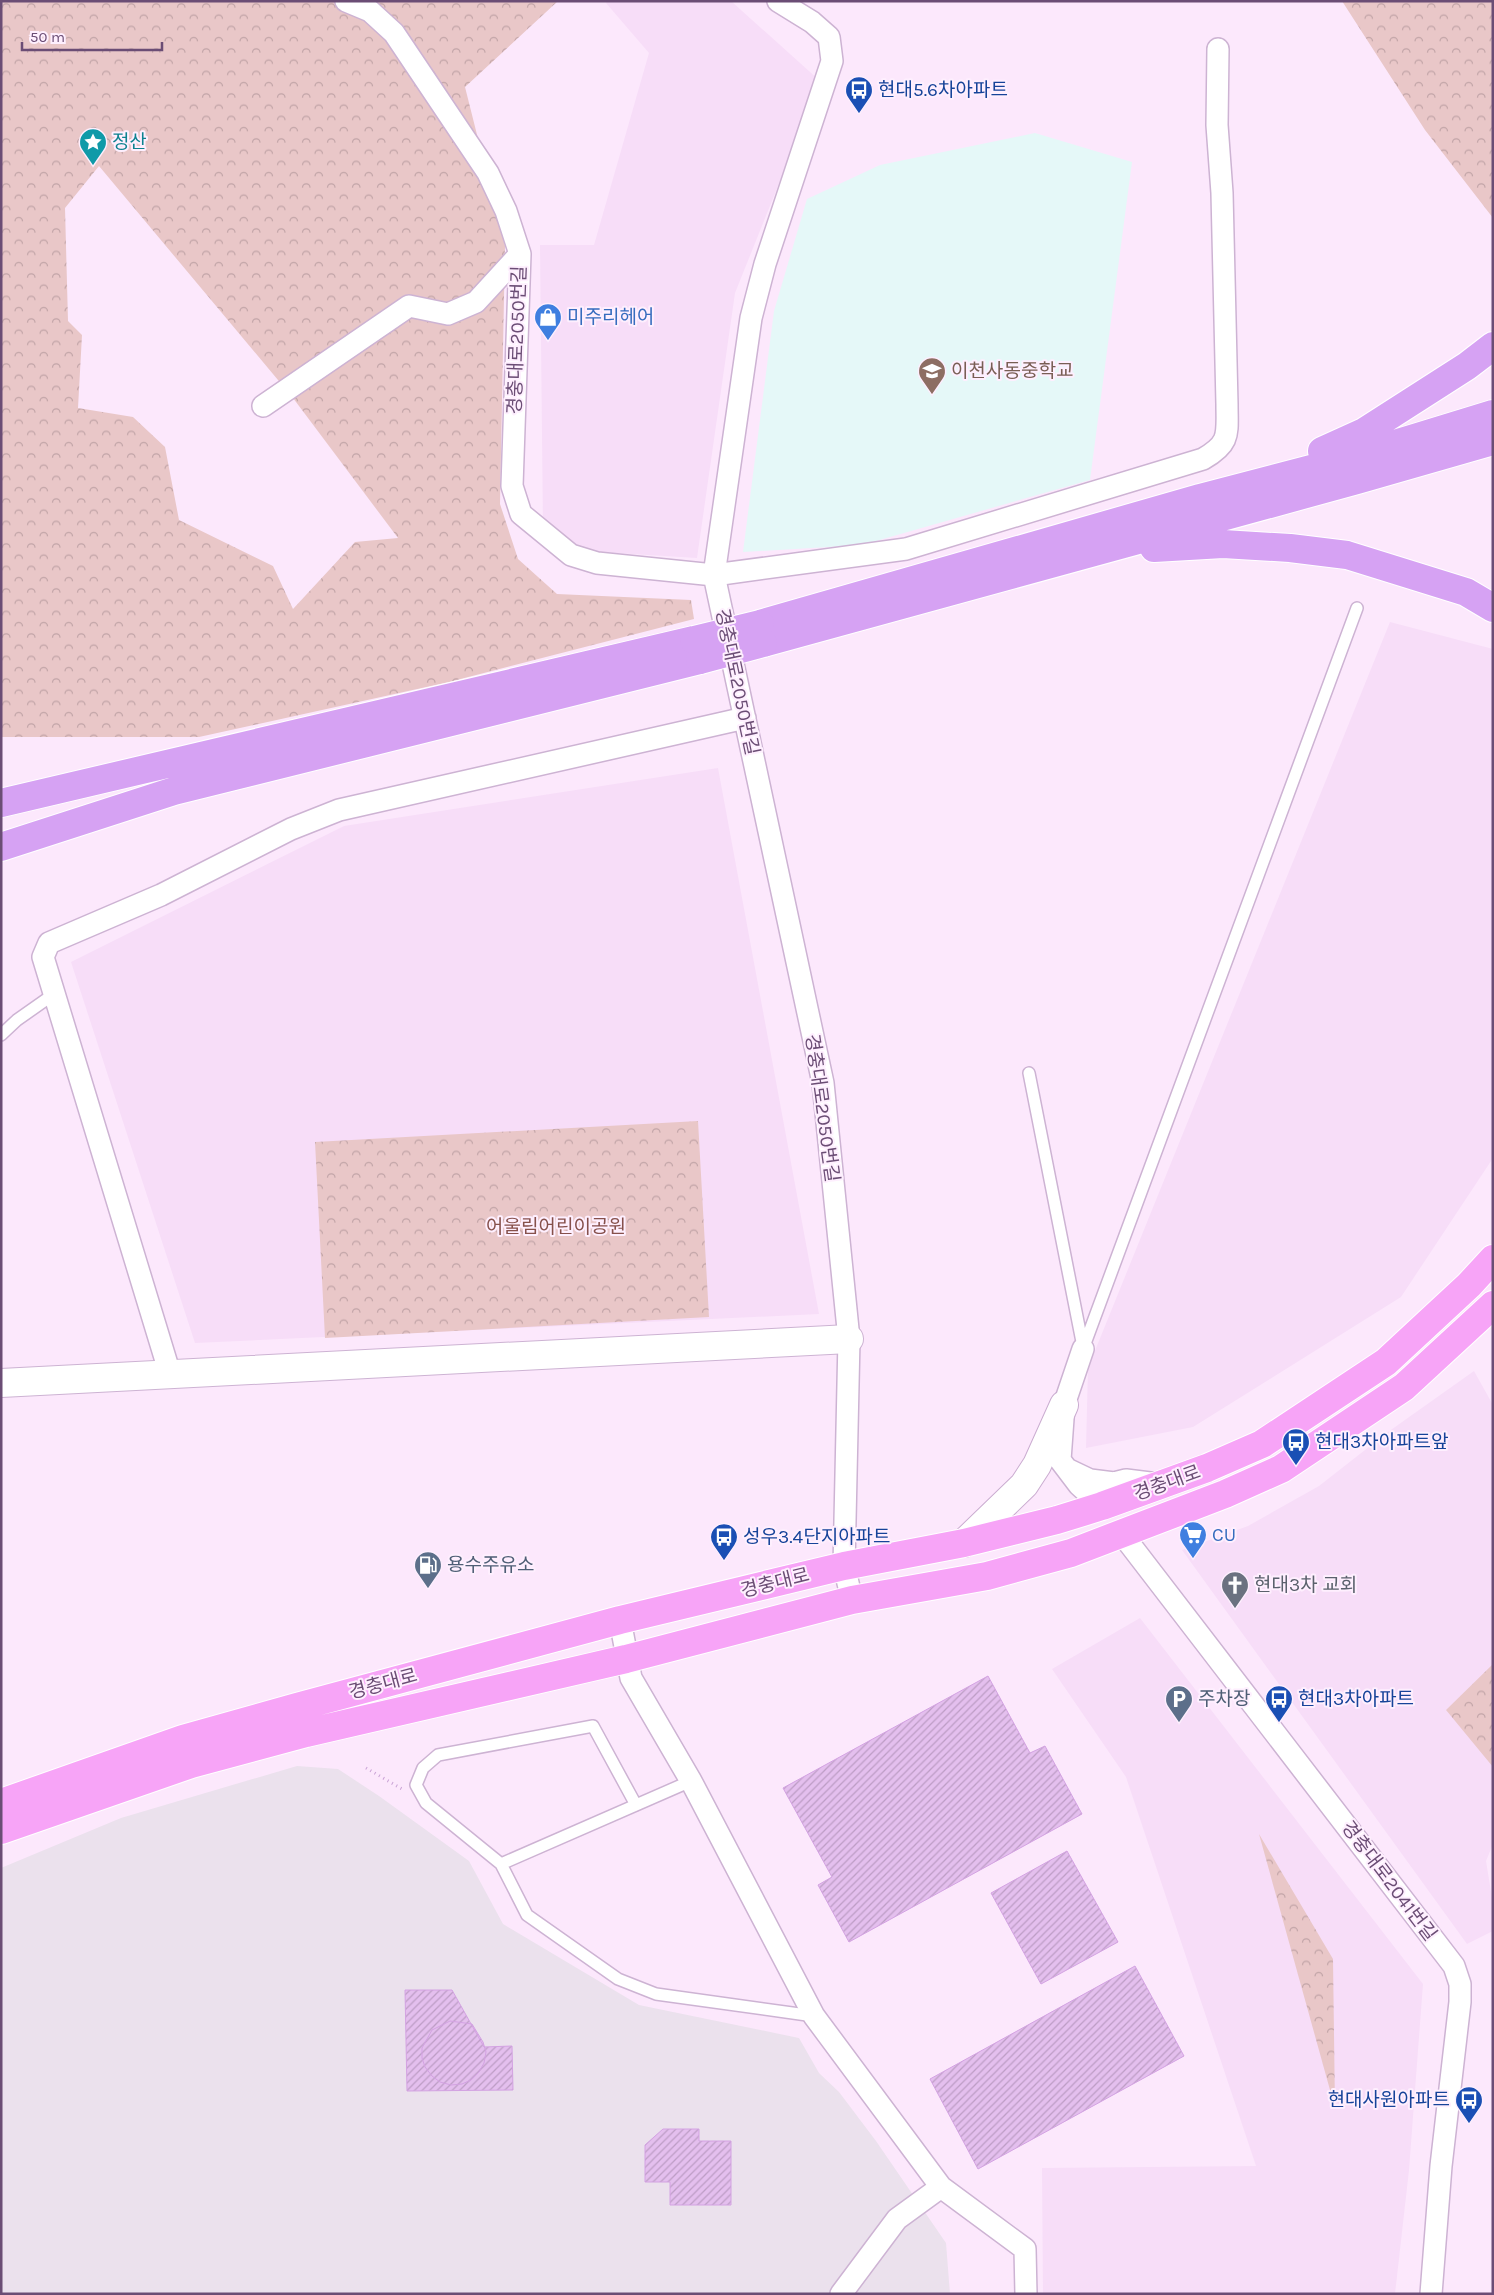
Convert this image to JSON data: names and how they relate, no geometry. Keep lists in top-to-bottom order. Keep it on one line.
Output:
{"streets":{"main road":["경충대로"],"street":["경충대로2050번길","경충대로2041번길"]},"crossings":[["경충대로2050번길","경충대로"],["경충대로","경충대로2041번길"]],"parks":["어울림어린이공원"],"places":{"bus stop":["현대5.6차아파트","현대3차아파트앞","성우3.4단지아파트","현대3차아파트","현대사원아파트"],"place":["정산"],"shop":["미주리헤어"],"school or university":["이천사동중학교"],"supermarket":["CU"],"fuel station":["용수주유소"],"church":["현대3차 교회"],"parking":["주차장"]},"scale_bar":"50 m"}
